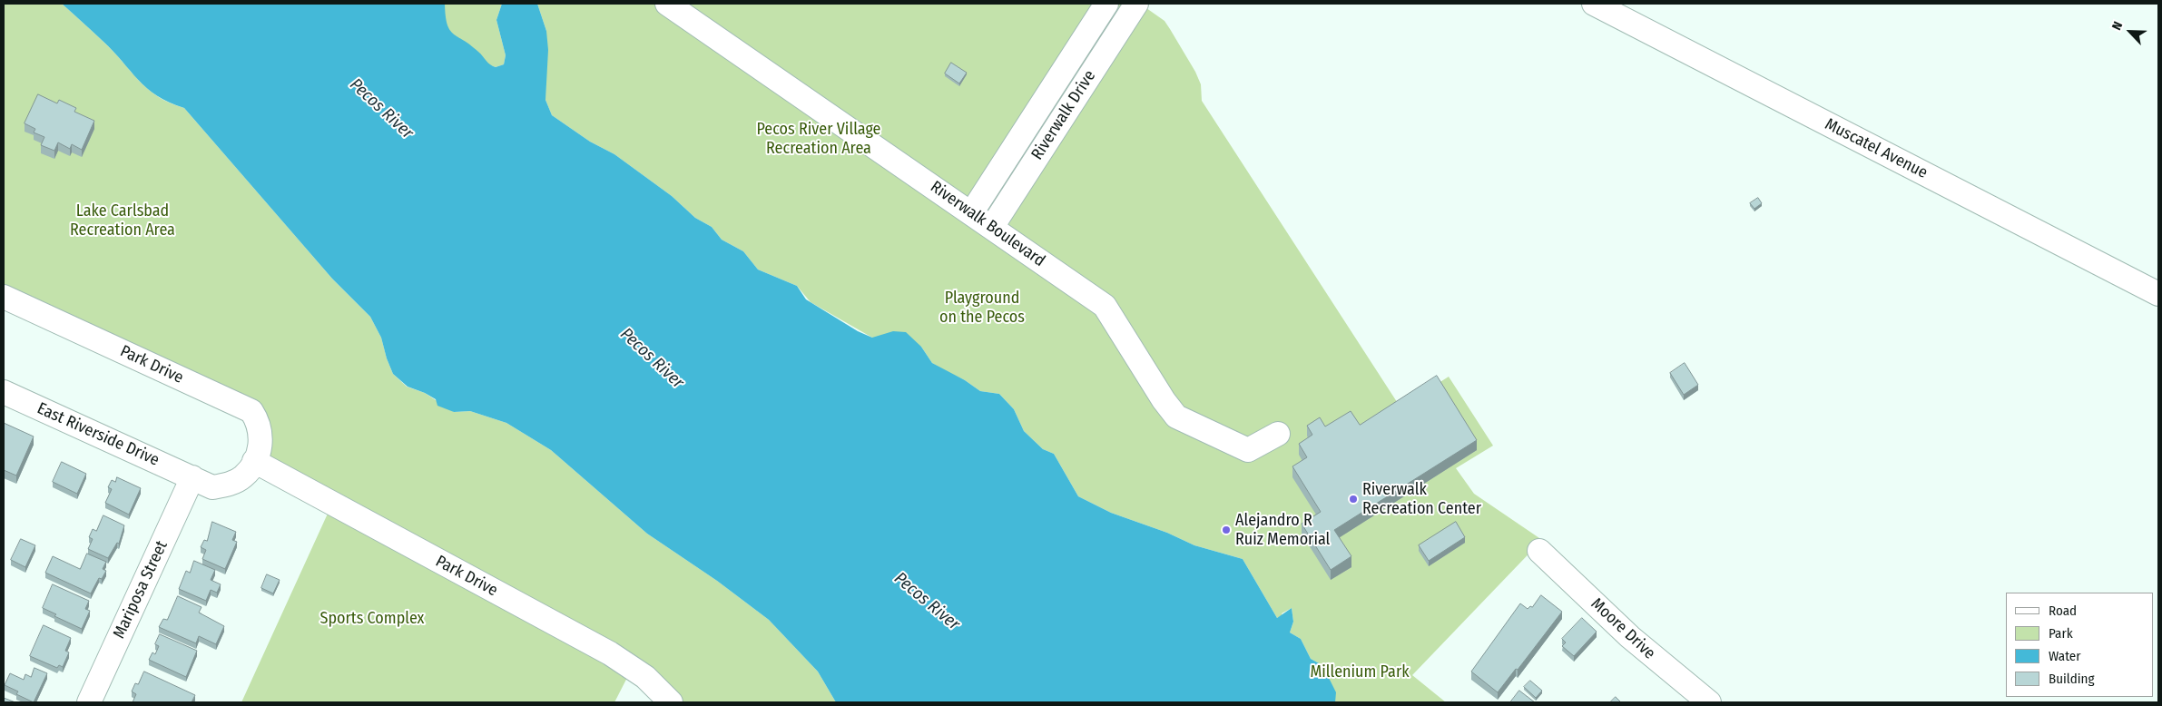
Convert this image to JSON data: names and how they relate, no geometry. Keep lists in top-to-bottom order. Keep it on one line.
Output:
{"streets":{"street":["Riverwalk Drive","Muscatel Avenue","Riverwalk Boulevard","Park Drive","East Riverside Drive","Mariposa Street","Moore Drive"]},"crossings":[["Riverwalk Drive","Riverwalk Boulevard"],["Park Drive","East Riverside Drive"],["Park Drive","Mariposa Street"],["East Riverside Drive","Mariposa Street"]],"water":["Pecos River"],"parks":["Pecos River Village Recreation Area","Lake Carlsbad Recreation Area","Playground on the Pecos","Sports Complex","Millenium Park"],"places":["Riverwalk Recreation Center","Alejandro R Ruiz Memorial"],"legend":["Road","Park","Water","Building"],"north":"top left"}
